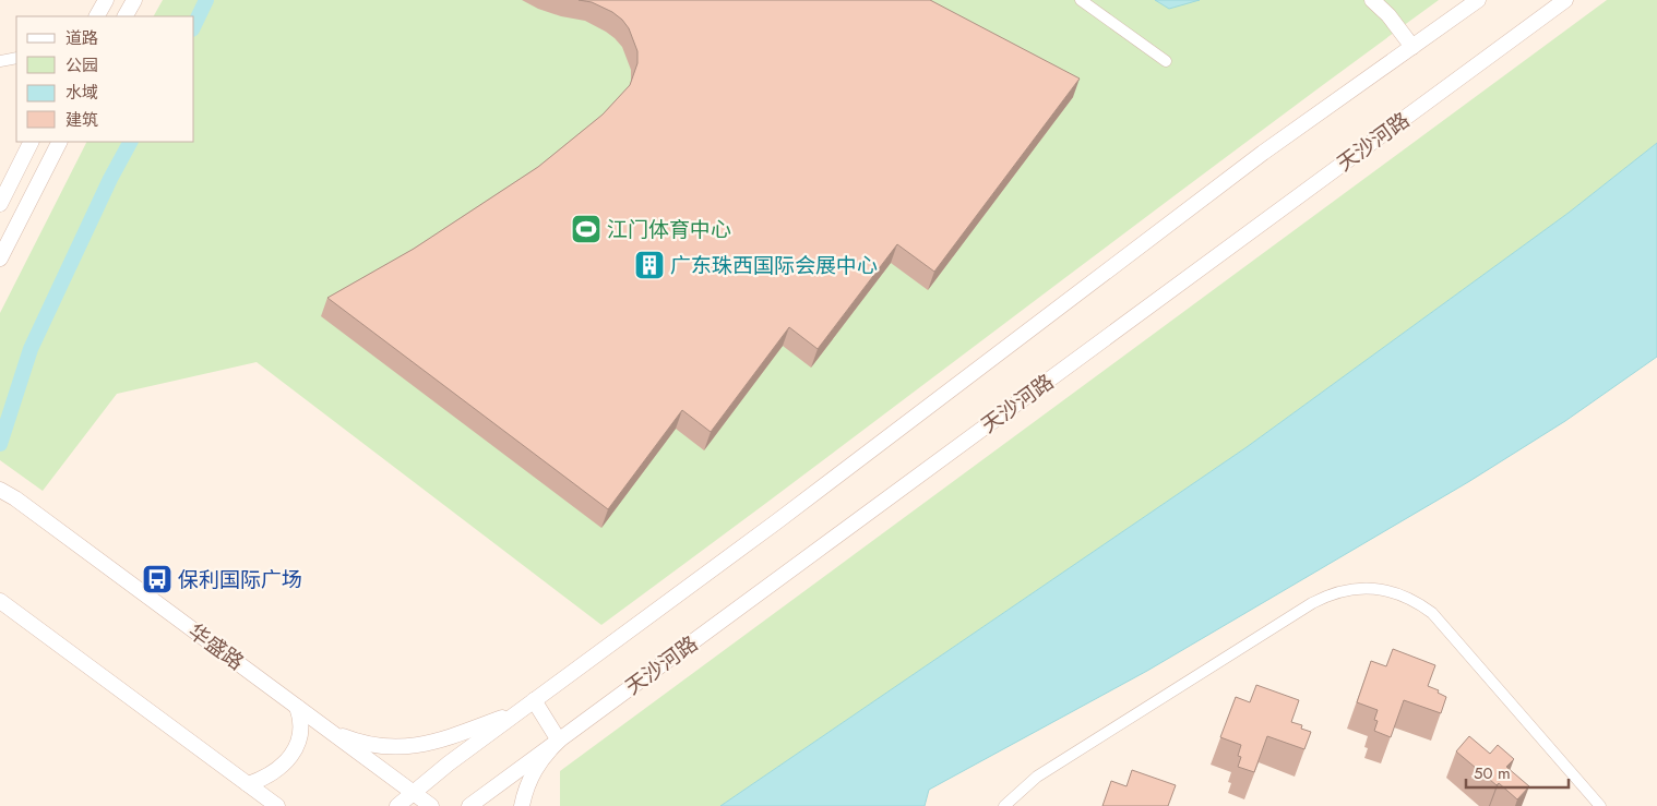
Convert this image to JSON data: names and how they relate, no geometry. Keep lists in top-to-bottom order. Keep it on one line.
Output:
{"streets":{"main road":["天沙河路","华盛路"]},"places":{"sports":["江门体育中心"],"building":["广东珠西国际会展中心"],"bus stop":["保利国际广场"]},"legend":["道路","公园","水域","建筑"],"scale_bar":"50 m"}
